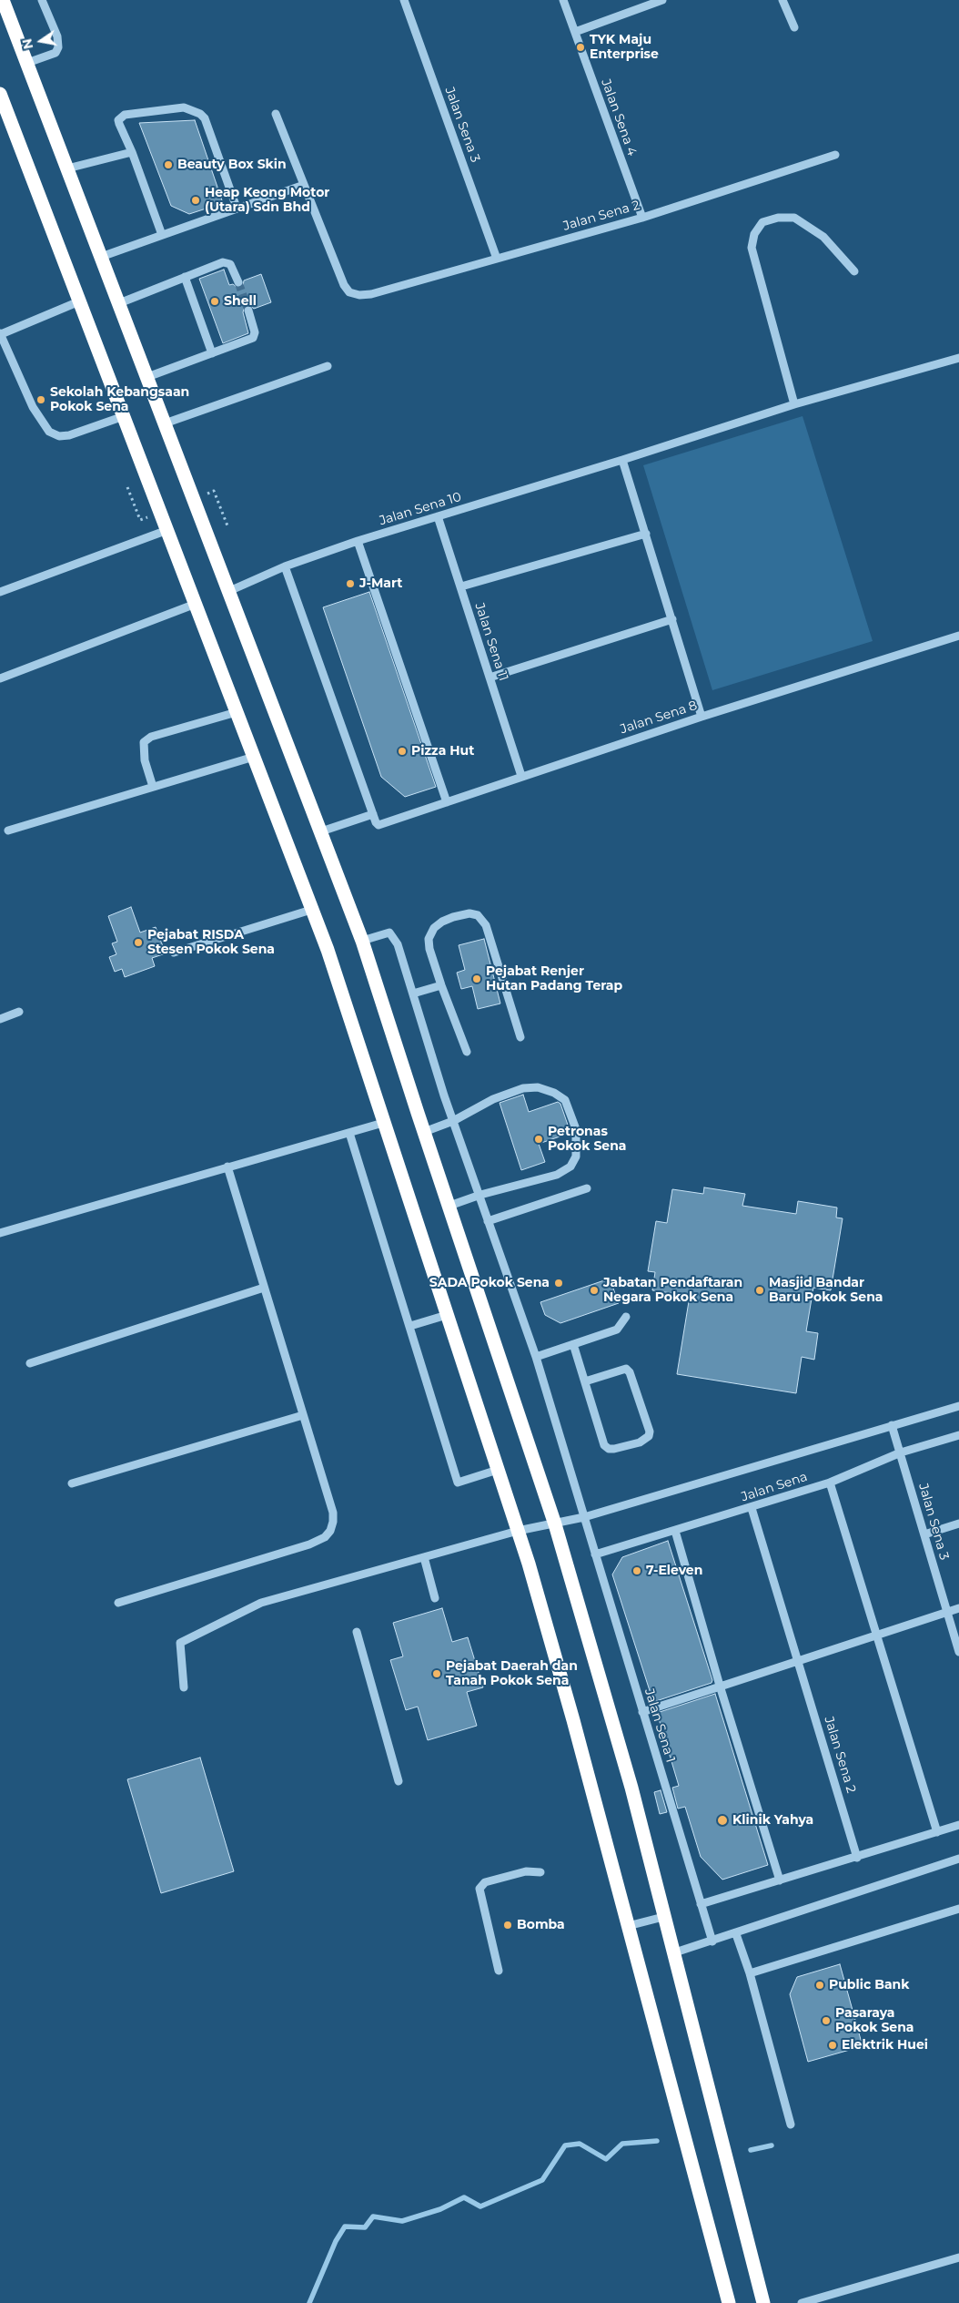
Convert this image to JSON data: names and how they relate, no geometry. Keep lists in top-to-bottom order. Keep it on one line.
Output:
{"streets":{"street":["Jalan Sena 4","Jalan Sena 3","Jalan Sena 2","Jalan Sena 10","Jalan Sena 11","Jalan Sena 8","Jalan Sena","Jalan Sena 1"]},"crossings":[["Jalan Sena 4","Jalan Sena 2"],["Jalan Sena 3","Jalan Sena 2"],["Jalan Sena 3","Jalan Sena"],["Jalan Sena 2","Jalan Sena"],["Jalan Sena 10","Jalan Sena 11"],["Jalan Sena 11","Jalan Sena 8"],["Jalan Sena","Jalan Sena 1"]],"places":["TYK Maju Enterprise","Beauty Box Skin","Heap Keong Motor (Utara) Sdn Bhd","Shell","Sekolah Kebangsaan Pokok Sena","J-Mart","Pizza Hut","Pejabat RISDA Stesen Pokok Sena","Pejabat Renjer Hutan Padang Terap","Petronas Pokok Sena","SADA Pokok Sena","Jabatan Pendaftaran Negara Pokok Sena","Masjid Bandar Baru Pokok Sena","7-Eleven","Pejabat Daerah dan Tanah Pokok Sena","Klinik Yahya","Bomba","Public Bank","Pasaraya Pokok Sena","Elektrik Huei"],"north":"left"}
